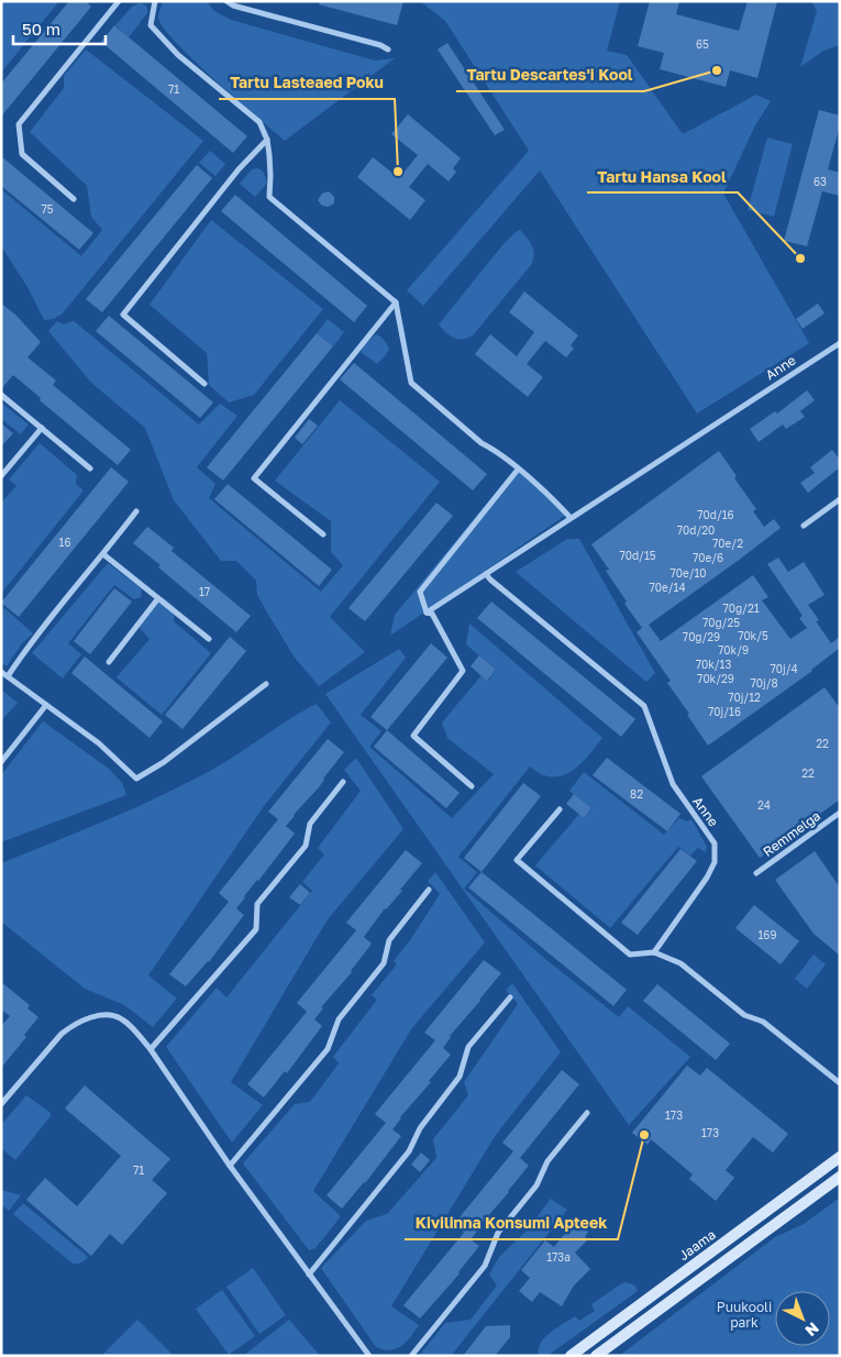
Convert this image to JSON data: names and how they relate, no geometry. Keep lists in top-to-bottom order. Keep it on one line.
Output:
{"streets":{"main road":["Jaama"],"street":["Anne","Remmelga"]},"parks":["Puukooli park"],"places":["Tartu Descartes'i Kool","Tartu Lasteaed Poku","Tartu Hansa Kool","Kivilinna Konsumi Apteek"],"house_numbers":["65","71","63","75","70d/16","70d/20","16","70e/2","70d/15","70e/6","70e/10","70e/14","17","70g/21","70g/25","70k/5","70g/29","70k/9","70k/13","70j/4","70k/29","70j/8","70j/12","70j/16","22","22","82","24","169","173","173","71","173a"],"scale_bar":"50 m","north":"bottom right"}
